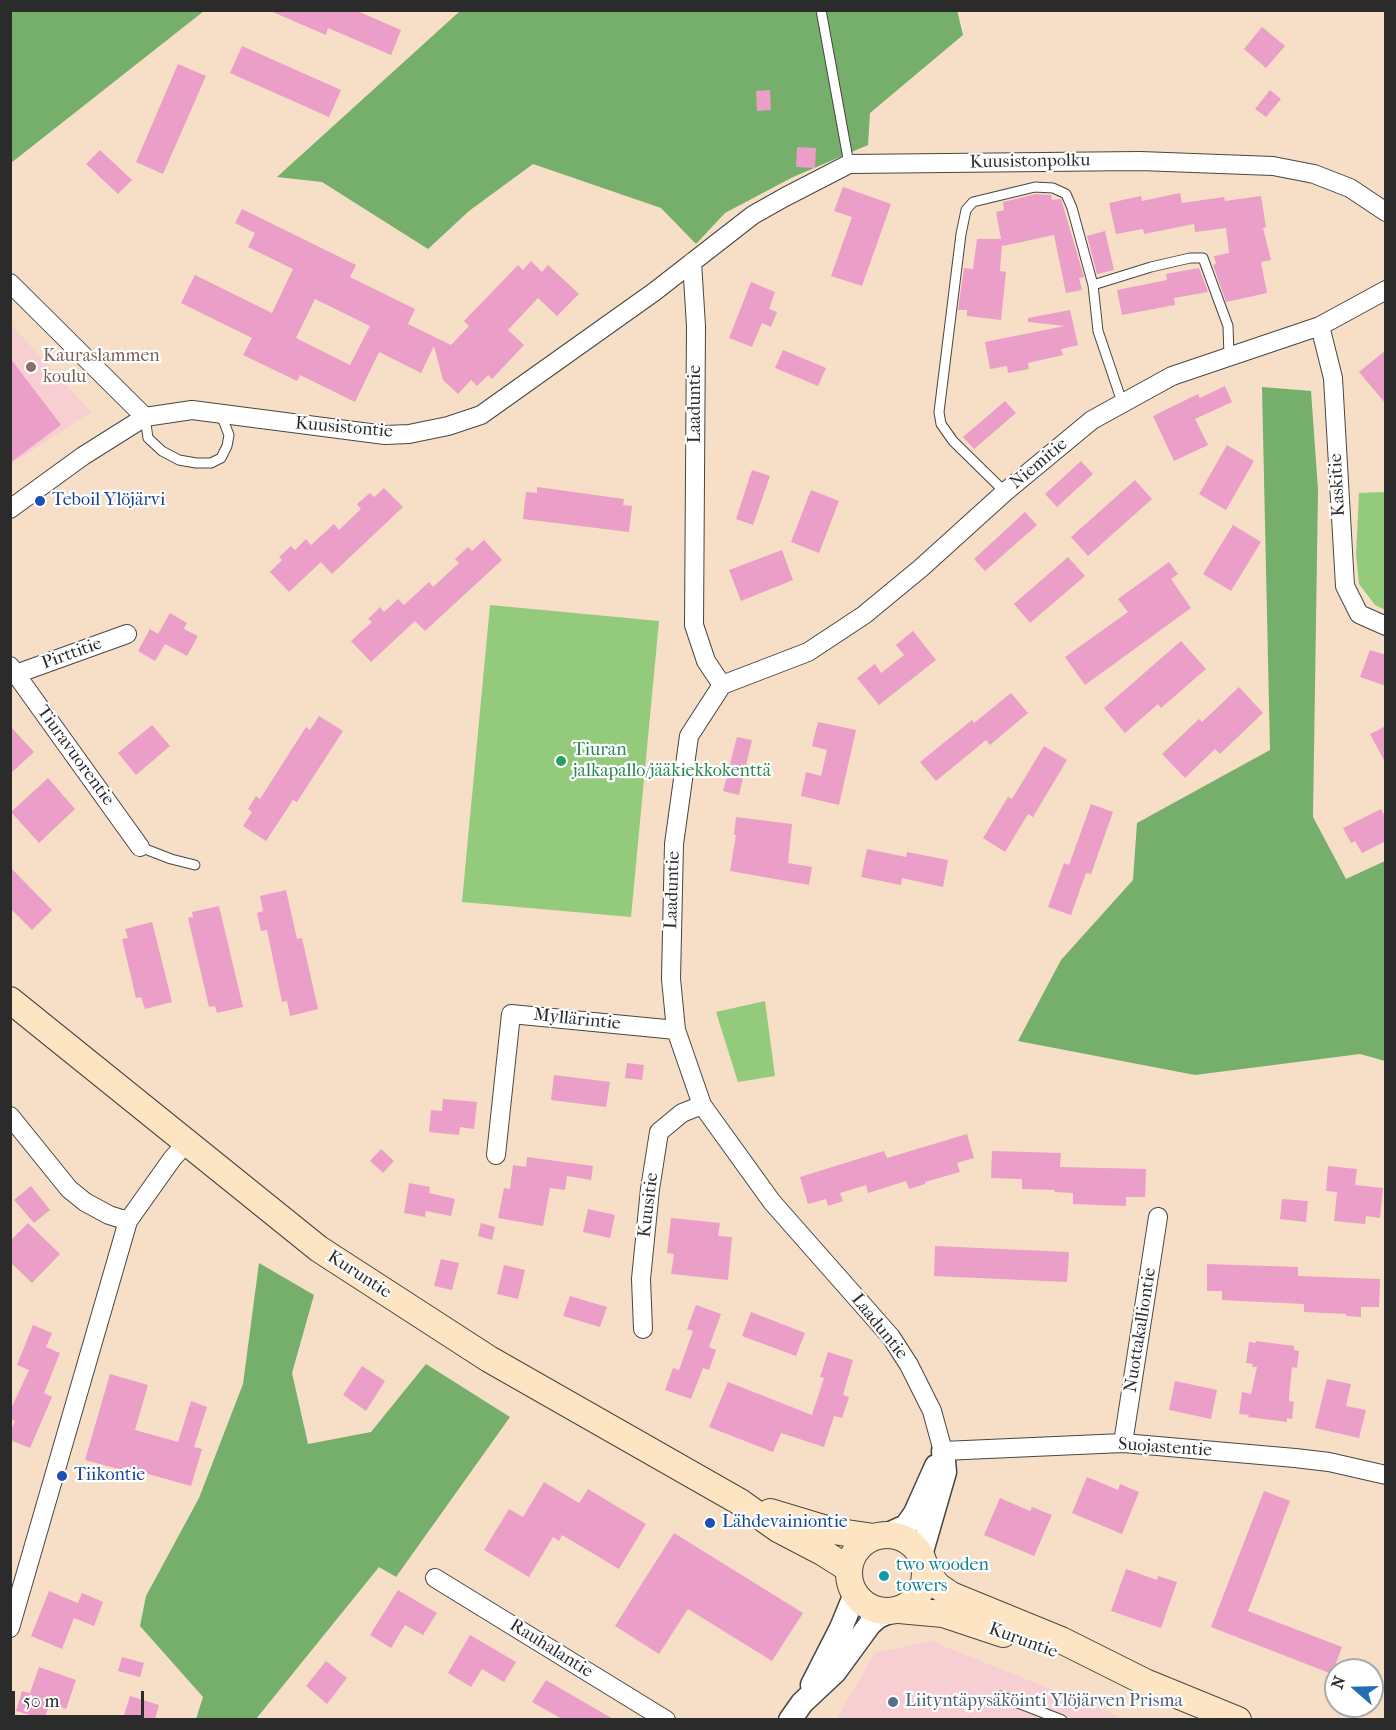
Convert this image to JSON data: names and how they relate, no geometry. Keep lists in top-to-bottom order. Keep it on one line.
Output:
{"streets":{"main road":["Kuruntie"],"street":["Kuusistonpolku","Laaduntie","Kuusistontie","Niemitie","Kaskitie","Pirttitie","Tiuravuorentie","Myllärintie","Kuusitie","Nuottakalliontie","Suojastentie","Rauhalantie"]},"crossings":[["Kuusistonpolku","Laaduntie"],["Kuusistonpolku","Kuusistontie"],["Laaduntie","Kuusistontie"],["Laaduntie","Niemitie"],["Laaduntie","Myllärintie"],["Laaduntie","Kuusitie"],["Laaduntie","Kuruntie"],["Laaduntie","Suojastentie"],["Niemitie","Kaskitie"],["Pirttitie","Tiuravuorentie"],["Nuottakalliontie","Suojastentie"]],"places":["Kauraslammen koulu","Teboil Ylöjärvi","Tiuran jalkapallo/jääkiekkokenttä","Tiikontie","Lähdevainiontie","two wooden towers","Liityntäpysäköinti Ylöjärven Prisma"],"scale_bar":"50 m","north":"left"}
